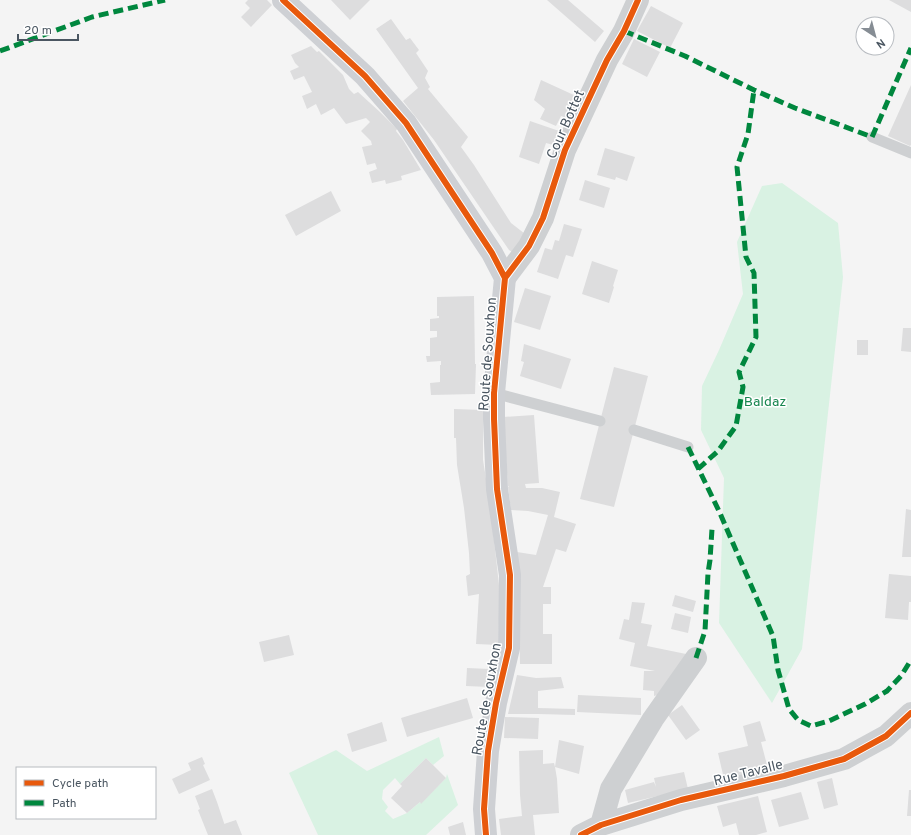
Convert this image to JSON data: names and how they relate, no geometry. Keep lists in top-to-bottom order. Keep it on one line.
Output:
{"streets":{"street":["Cour Bottet","Route de Souxhon","Rue Tavalle"]},"crossings":[["Cour Bottet","Route de Souxhon"]],"parks":["Baldaz"],"legend":["Cycle path","Path"],"scale_bar":"20 m","north":"bottom right"}
